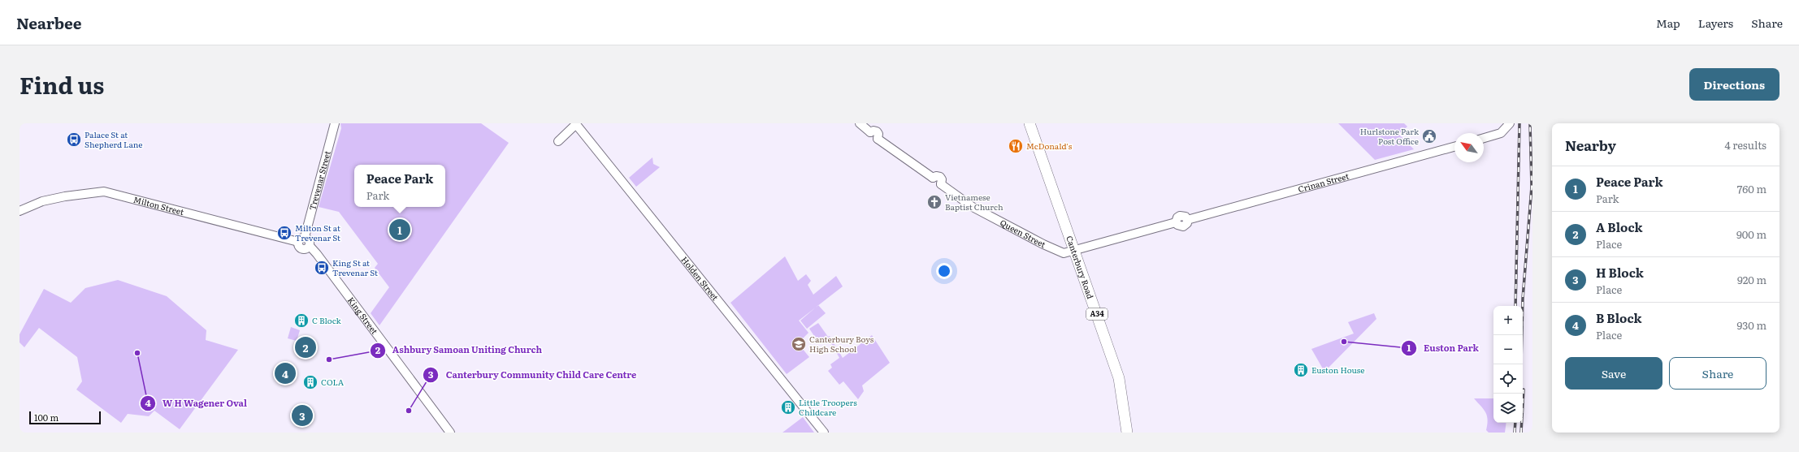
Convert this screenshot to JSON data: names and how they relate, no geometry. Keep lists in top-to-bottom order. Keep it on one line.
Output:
{"streets":{"highway":["Canterbury Road","A34"],"street":["Trevenar Street","Crinan Street","Milton Street","Queen Street","Holden Street","King Street"]},"crossings":[["Trevenar Street","Milton Street"],["Trevenar Street","King Street"],["Crinan Street","Queen Street"],["Crinan Street","Canterbury Road"],["Milton Street","King Street"],["Queen Street","Canterbury Road"]],"places":{"public building":["Hurlstone Park Post Office"],"bus stop":["Palace St at Shepherd Lane","Milton St at Trevenar St","King St at Trevenar St"],"restaurant":["McDonald's"],"church":["Vietnamese Baptist Church"],"building":["C Block","Euston House","COLA","Little Troopers Childcare"],"other":["Euston Park","W H Wagener Oval","Ashbury Samoan Uniting Church","Canterbury Community Child Care Centre"],"school or university":["Canterbury Boys High School"]},"scale_bar":"100 m","north":"top left","page":{"header":"Nearbee","nav":["Map","Layers","Share"],"title":"Find us","buttons":["Directions",["Save","Share"]],"heading":["Nearby","4 results"],"popup":["Peace Park","Park"],"list":[{"mark":"1","name":"Peace Park","note":"Park","value":"760 m"},{"mark":"2","name":"A Block","note":"Place","value":"900 m"},{"mark":"3","name":"H Block","note":"Place","value":"920 m"},{"mark":"4","name":"B Block","note":"Place","value":"930 m"}],"pins":["1","2","4","3"],"map_buttons":["+","−"],"scale":"100 m"}}
